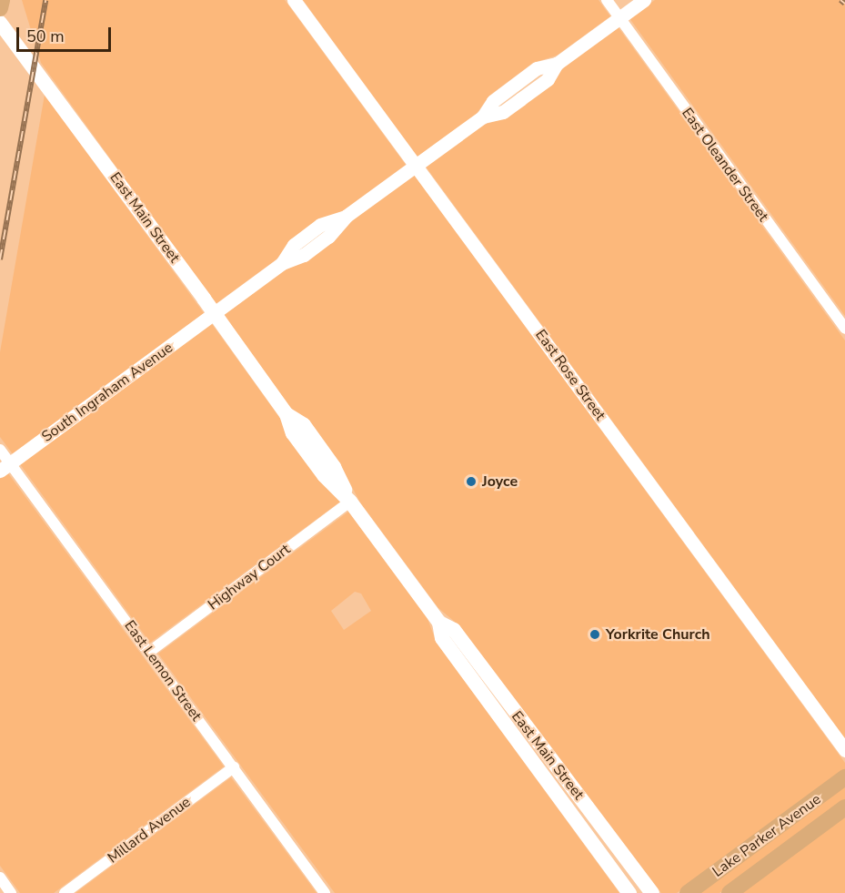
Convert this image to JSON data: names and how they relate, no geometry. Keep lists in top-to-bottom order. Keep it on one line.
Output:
{"streets":{"main road":["East Main Street","Lake Parker Avenue"],"street":["East Oleander Street","East Rose Street","South Ingraham Avenue","Highway Court","East Lemon Street","Millard Avenue"]},"crossings":[["East Oleander Street","South Ingraham Avenue"],["East Main Street","South Ingraham Avenue"],["East Main Street","Highway Court"],["East Rose Street","South Ingraham Avenue"],["South Ingraham Avenue","East Lemon Street"],["Highway Court","East Lemon Street"],["East Lemon Street","Millard Avenue"]],"places":["Joyce","Yorkrite Church"],"scale_bar":"50 m"}
